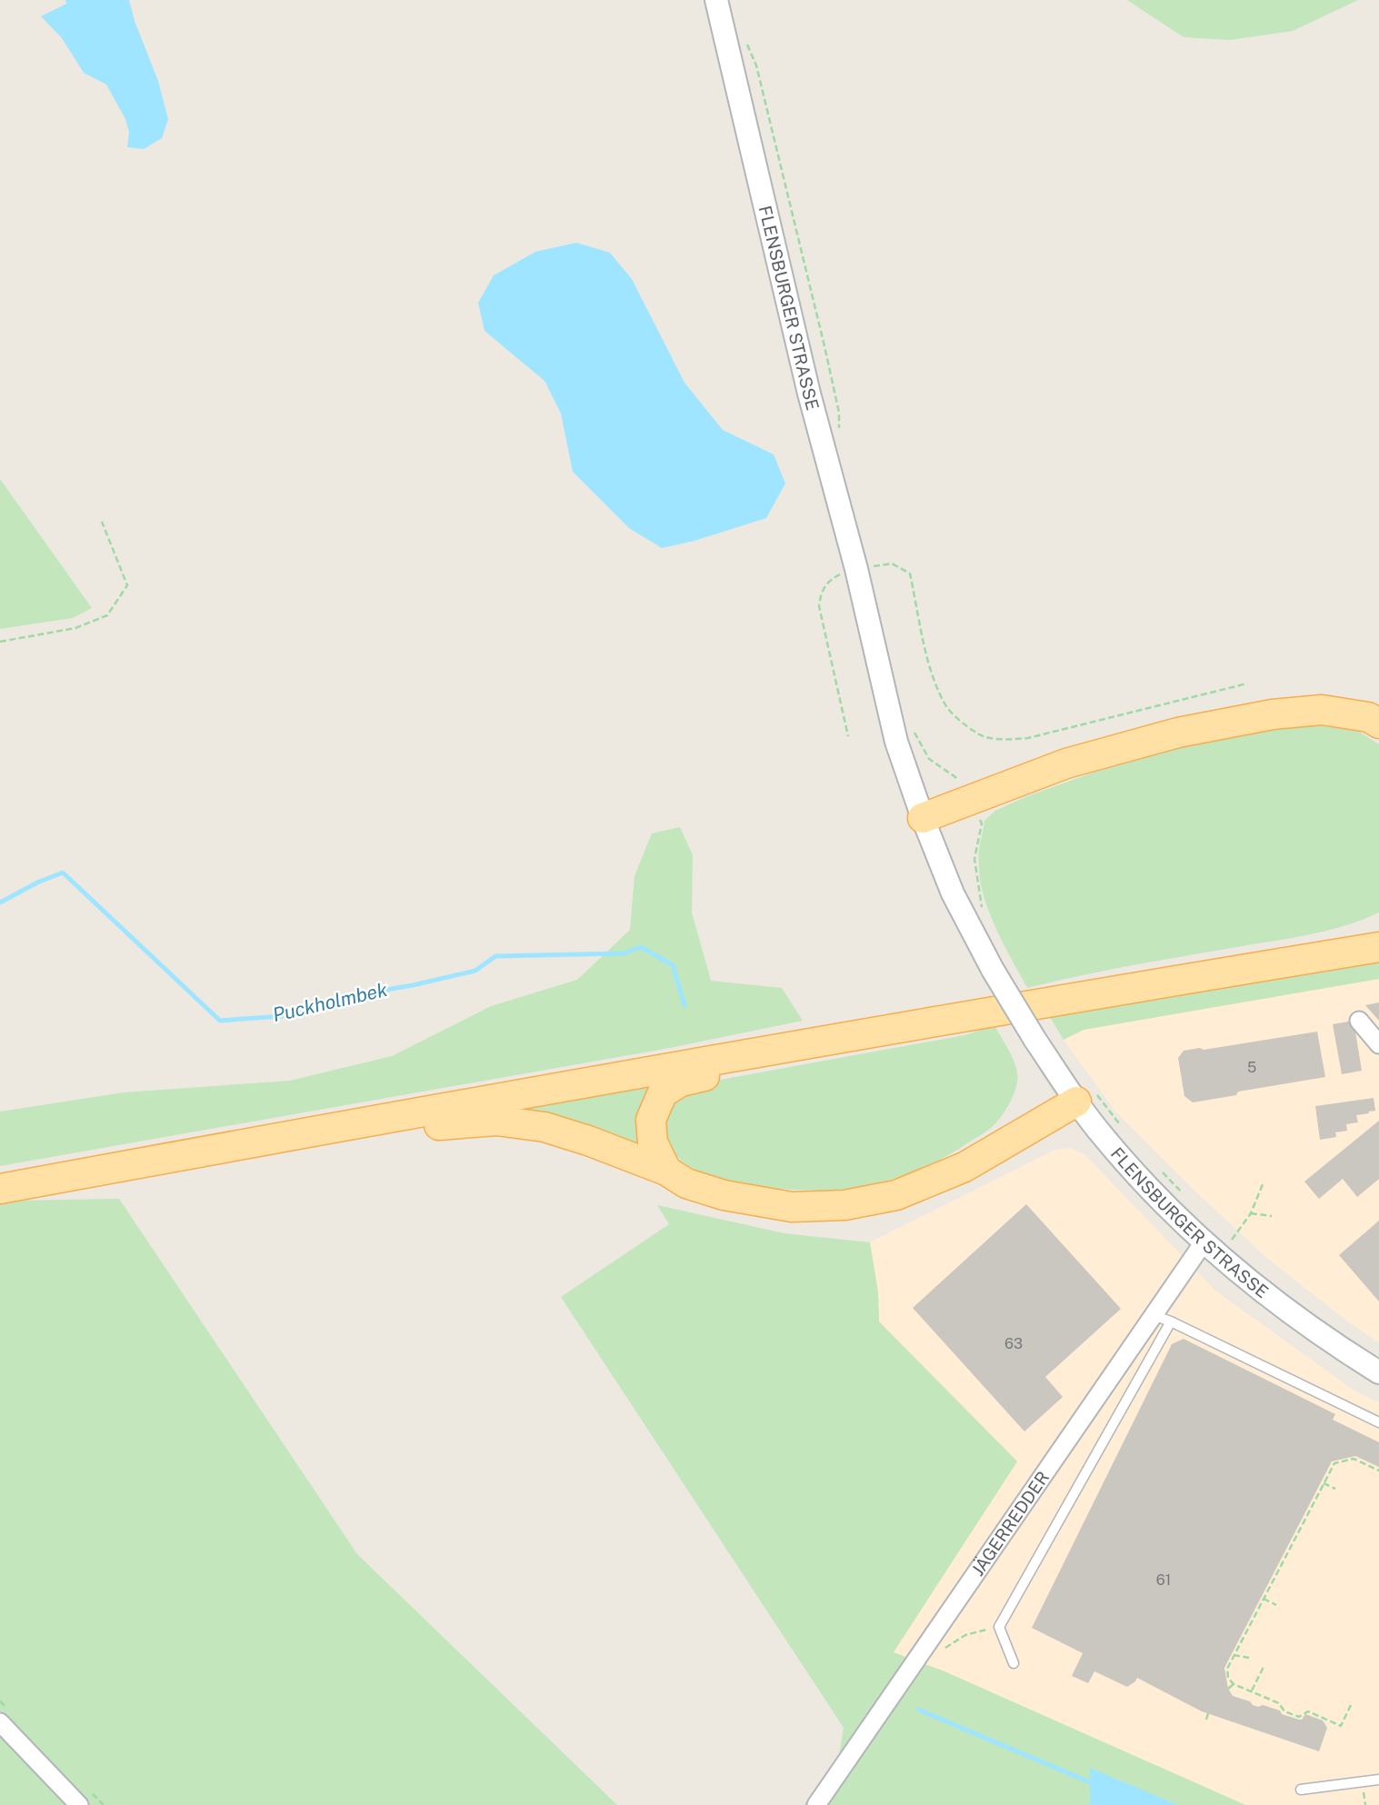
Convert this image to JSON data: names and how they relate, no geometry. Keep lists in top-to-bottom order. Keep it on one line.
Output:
{"streets":{"street":["FLENSBURGER STRASSE","JÄGERREDDER"]},"crossings":[["FLENSBURGER STRASSE","JÄGERREDDER"]],"water":["Puckholmbek"],"house_numbers":["5","63","61"]}
